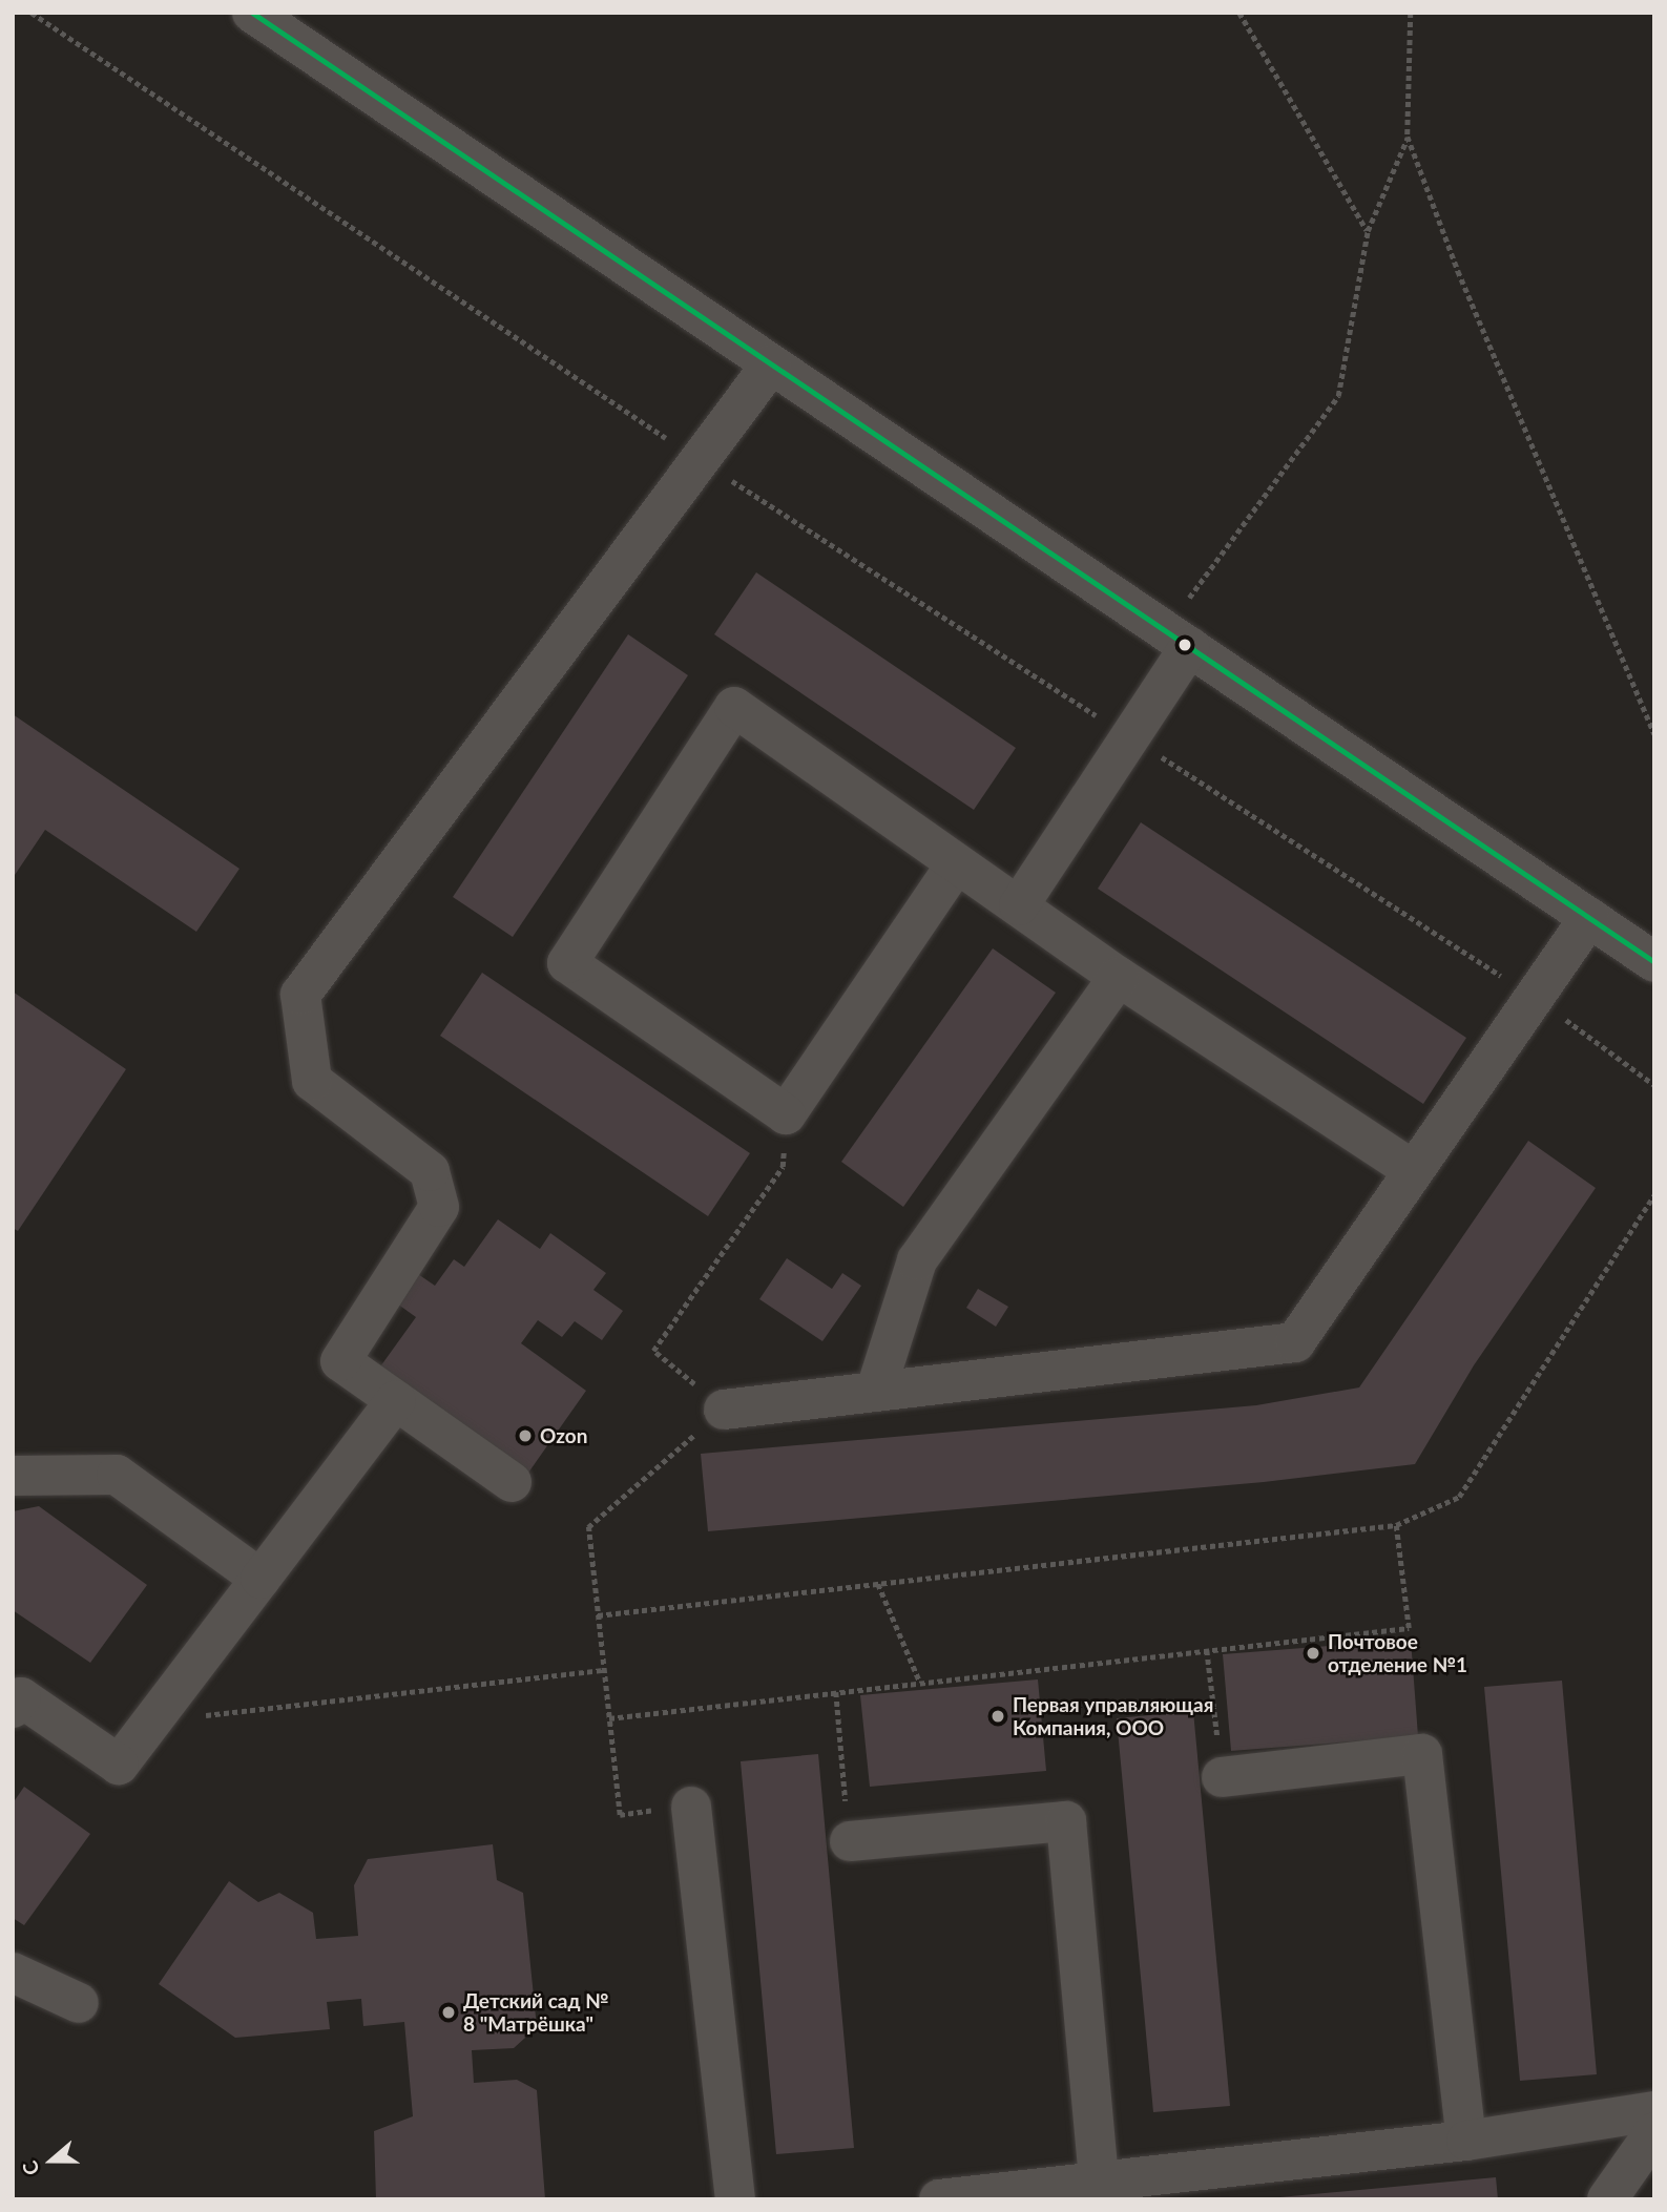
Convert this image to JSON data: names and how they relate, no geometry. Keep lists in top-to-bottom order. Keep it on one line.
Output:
{"places":["Ozon","Почтовое отделение №1","Первая управляющая Компания, ООО","Детский сад № 8 \"Матрёшка\""],"north":"left"}
